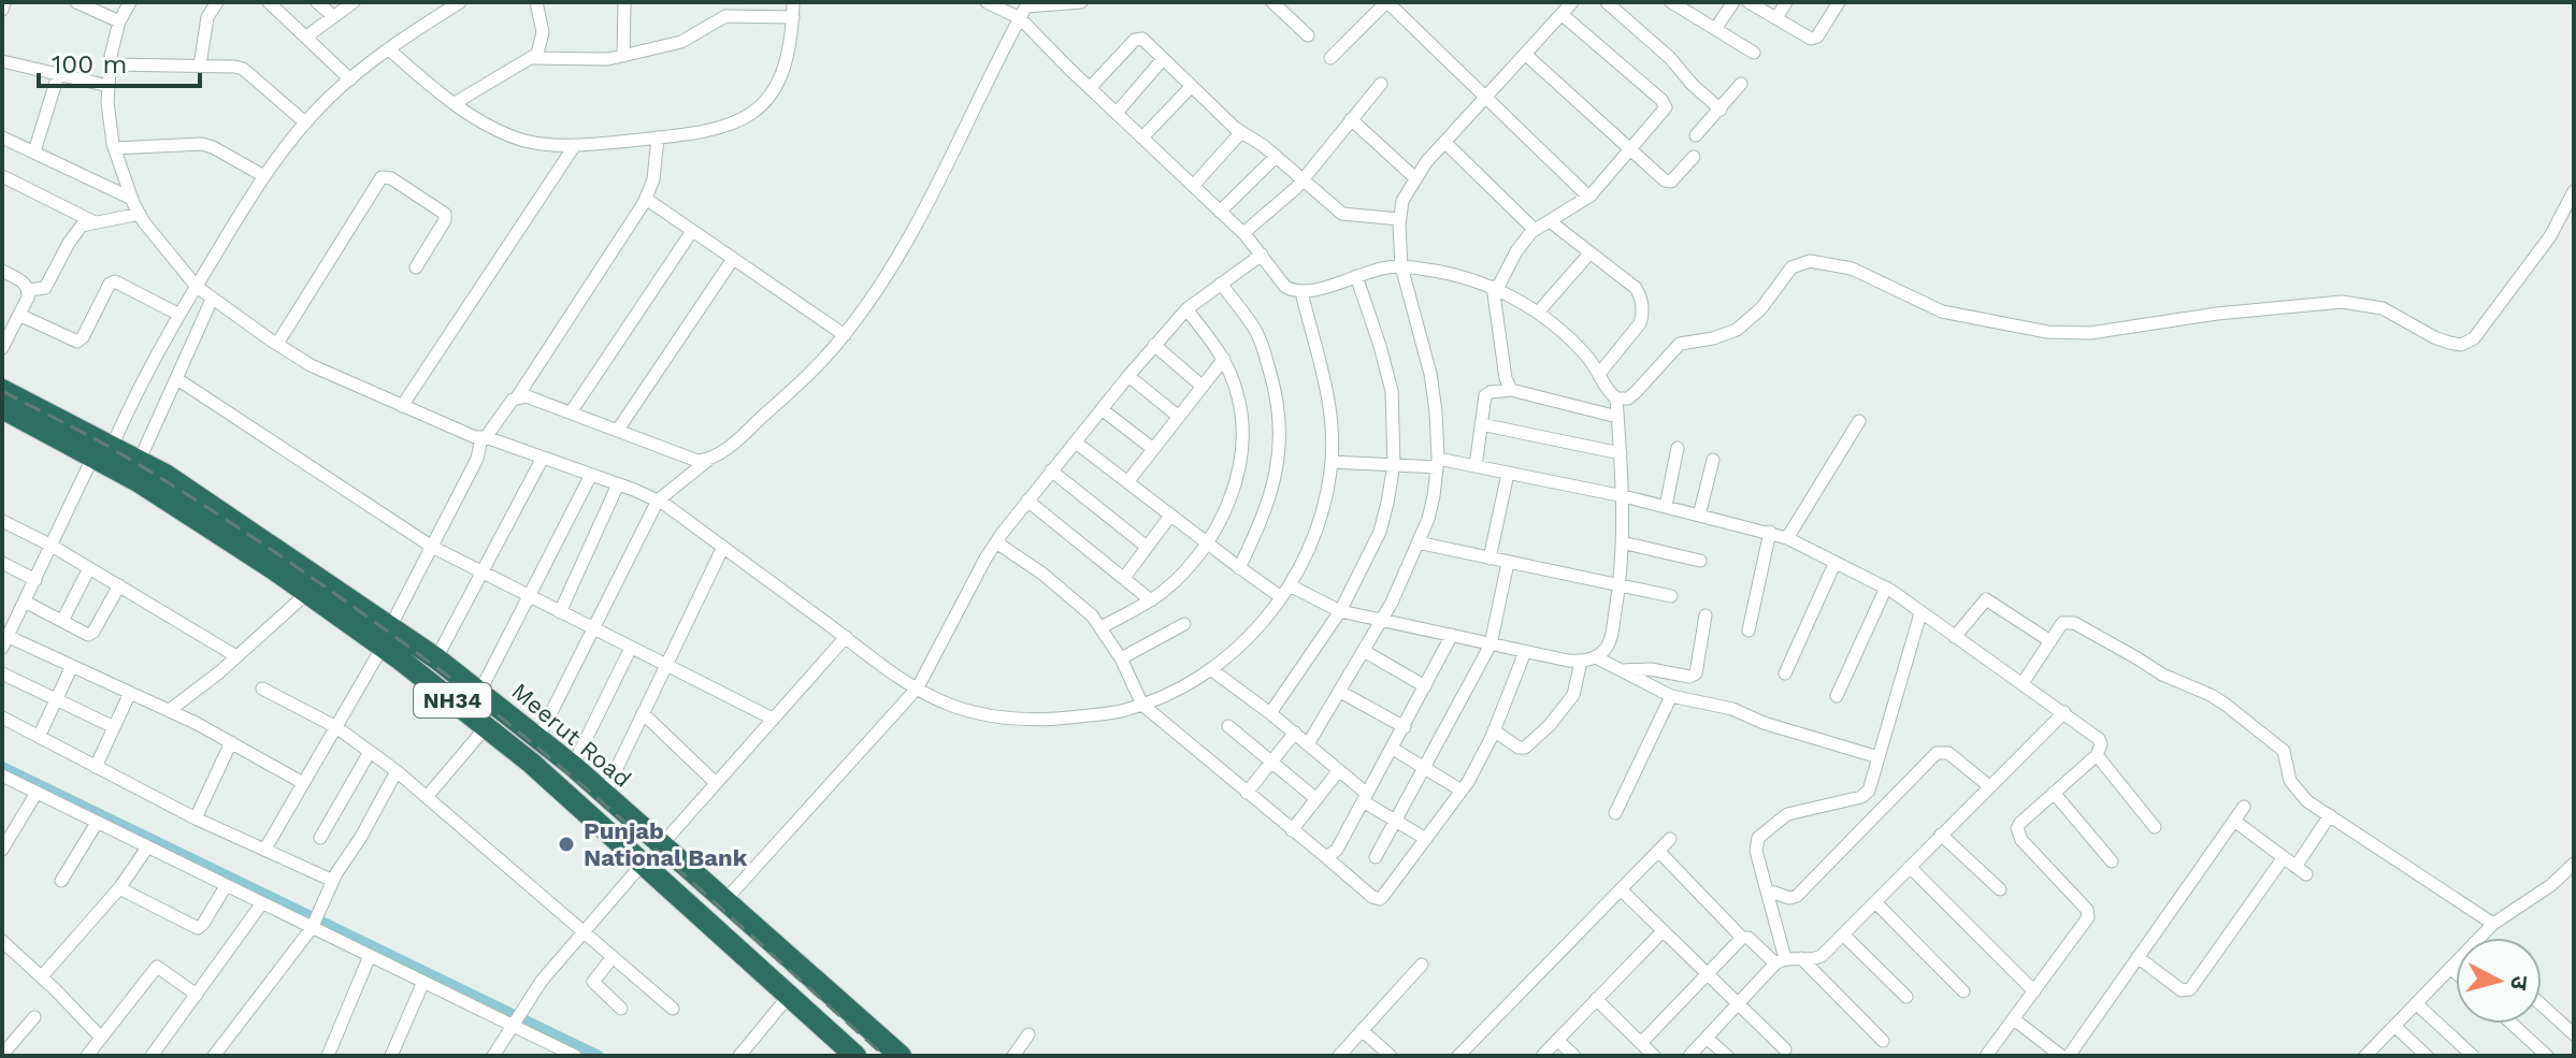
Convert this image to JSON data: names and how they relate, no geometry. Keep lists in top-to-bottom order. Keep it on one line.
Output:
{"streets":{"highway":["NH34","Meerut Road"]},"places":["Punjab National Bank"],"scale_bar":"100 m","north":"right"}
